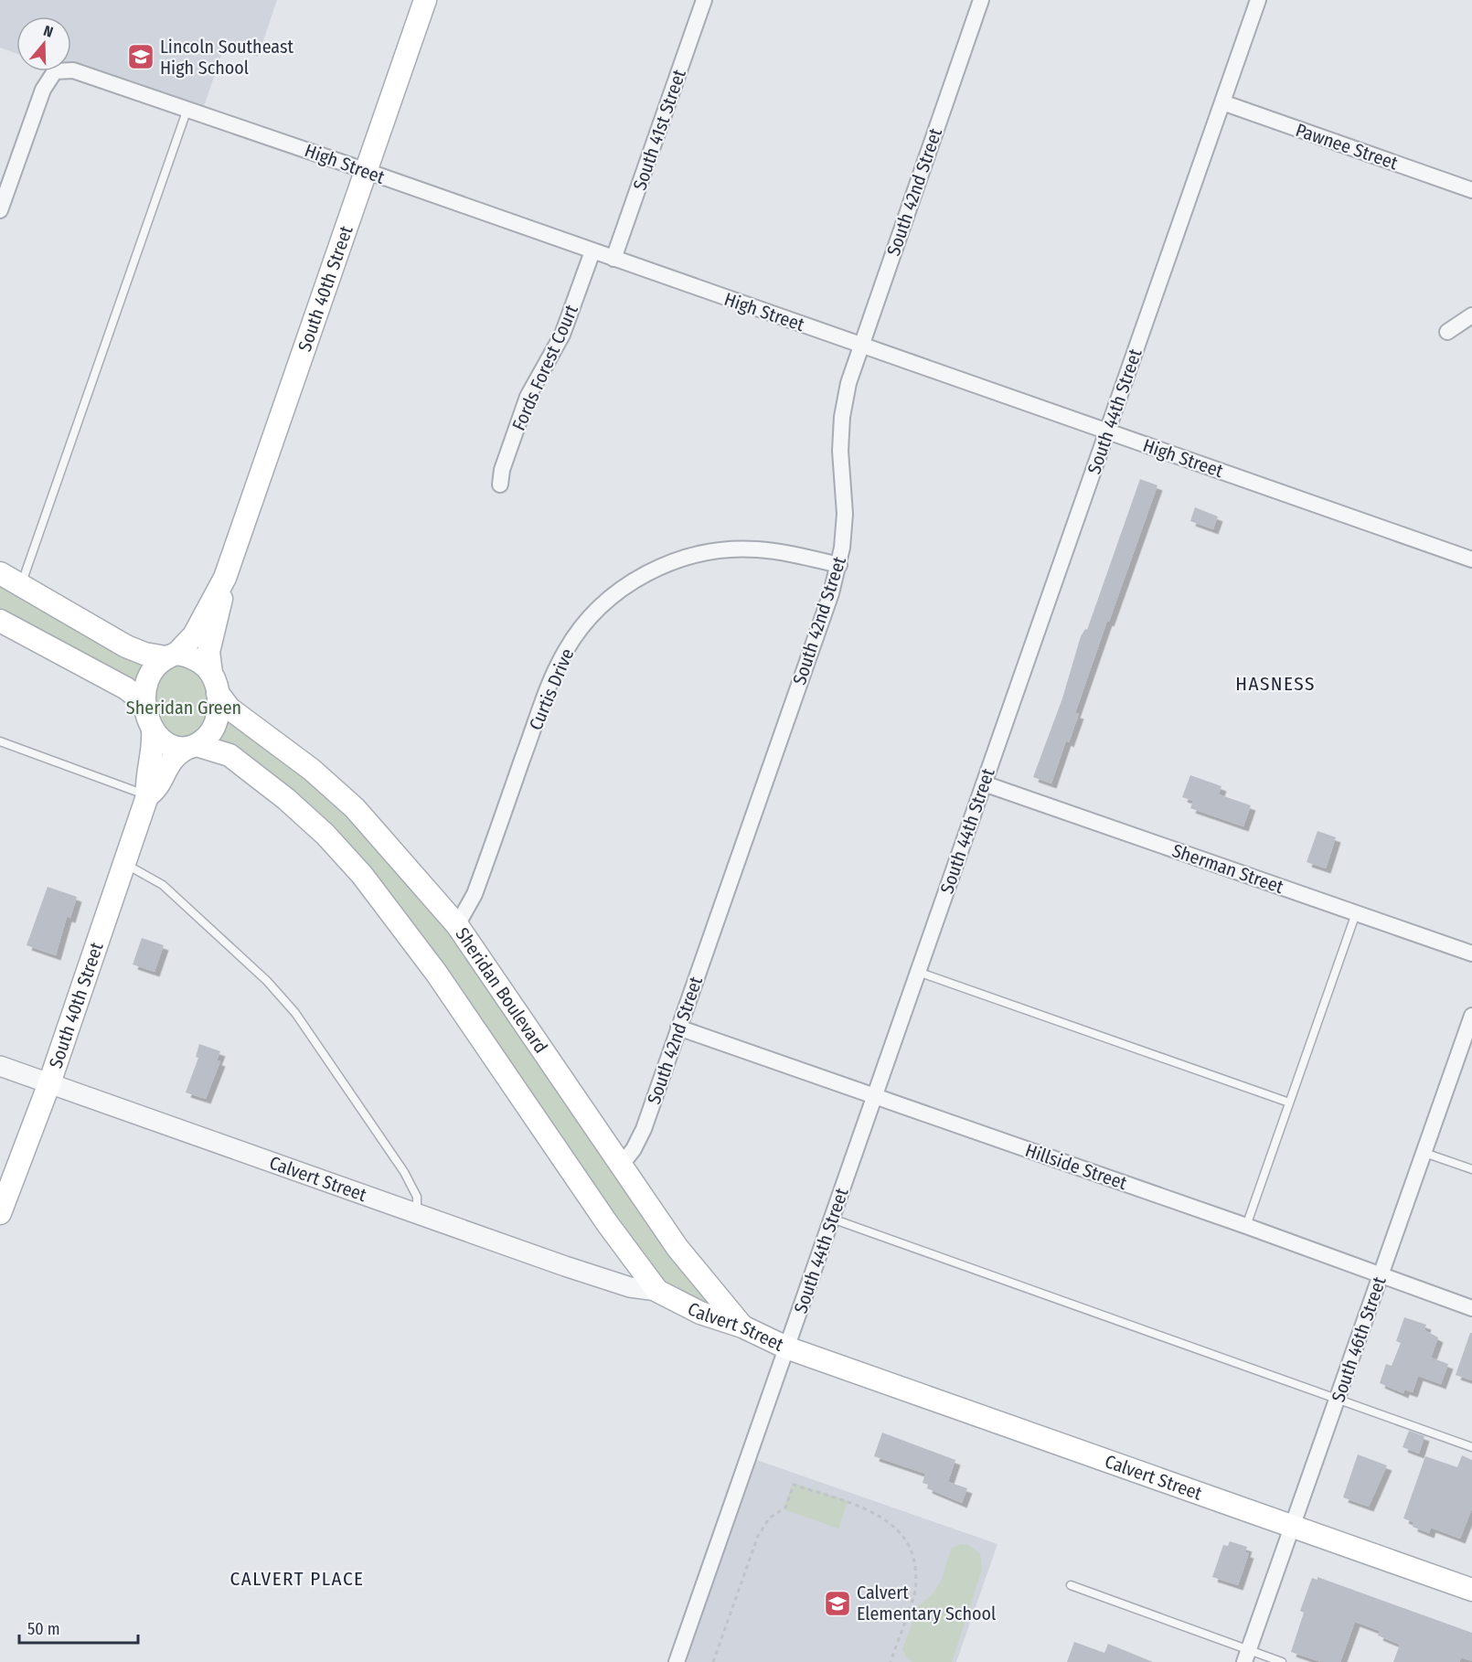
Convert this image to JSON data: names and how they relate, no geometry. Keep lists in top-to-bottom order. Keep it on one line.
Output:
{"streets":{"main road":["South 40th Street","Sheridan Boulevard","Calvert Street"],"street":["South 41st Street","Pawnee Street","High Street","South 42nd Street","Fords Forest Court","South 44th Street","Curtis Drive","Sherman Street","Hillside Street","South 46th Street"]},"crossings":[["South 41st Street","High Street"],["Pawnee Street","South 44th Street"],["High Street","South 42nd Street"],["High Street","South 40th Street"],["High Street","Fords Forest Court"],["High Street","South 44th Street"],["South 42nd Street","Curtis Drive"],["South 42nd Street","Sheridan Boulevard"],["South 42nd Street","Hillside Street"],["South 40th Street","Sheridan Boulevard"],["South 40th Street","Calvert Street"],["South 44th Street","Sherman Street"],["South 44th Street","Hillside Street"],["South 44th Street","Calvert Street"],["Curtis Drive","Sheridan Boulevard"],["Sheridan Boulevard","Calvert Street"],["Hillside Street","South 46th Street"],["Calvert Street","South 46th Street"]],"districts":["HASNESS","CALVERT PLACE"],"parks":["Sheridan Green"],"places":{"school or university":["Lincoln Southeast High School","Calvert Elementary School"]},"scale_bar":"50 m","north":"top"}
